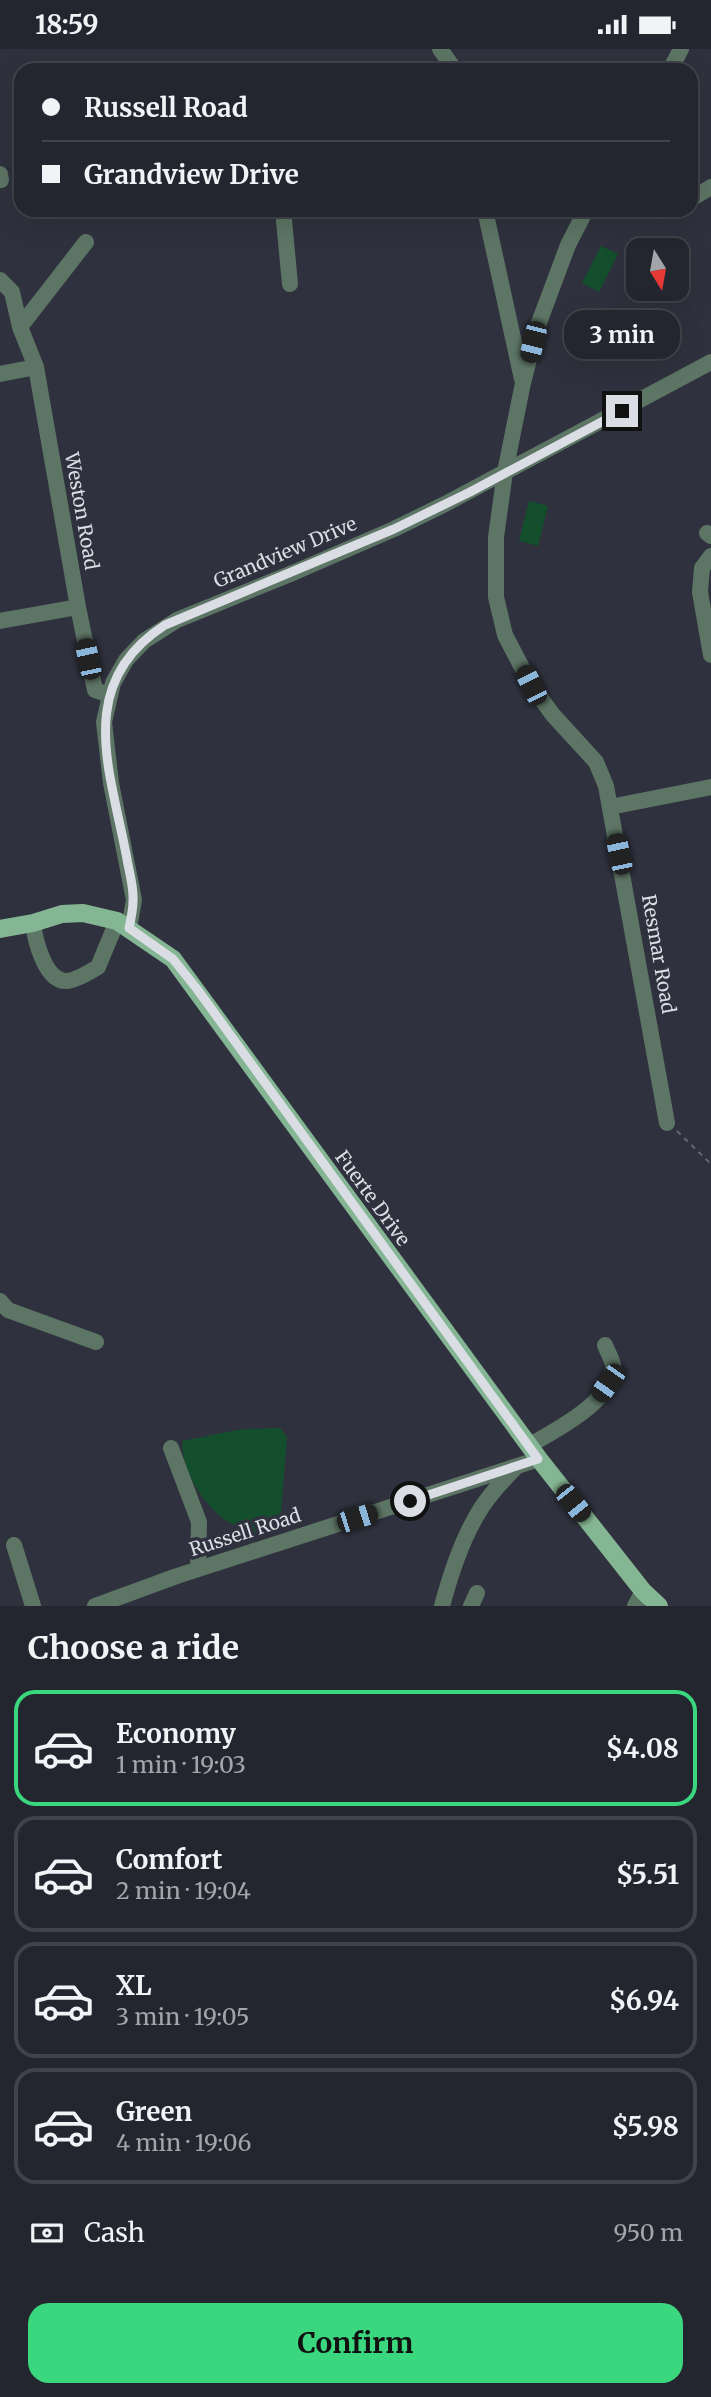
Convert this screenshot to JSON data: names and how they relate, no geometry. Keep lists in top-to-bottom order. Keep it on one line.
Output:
{"streets":{"main road":["Fuerte Drive"],"street":["Weston Road","Grandview Drive","Resmar Road","Russell Road"]},"crossings":[["Weston Road","Grandview Drive"],["Grandview Drive","Resmar Road"],["Grandview Drive","Fuerte Drive"],["Fuerte Drive","Russell Road"]],"north":"bottom","page":{"status":"18:59","banner":["Russell Road","Grandview Drive"],"bubble":"3 min","heading":"Choose a ride","list":[{"name":"Economy","note":"1 min · 19:03","value":"$4.08"},{"name":"Comfort","note":"2 min · 19:04","value":"$5.51"},{"name":"XL","note":"3 min · 19:05","value":"$6.94"},{"name":"Green","note":"4 min · 19:06","value":"$5.98"}],"pay":["Cash","950 m"],"buttons":"Confirm"}}
